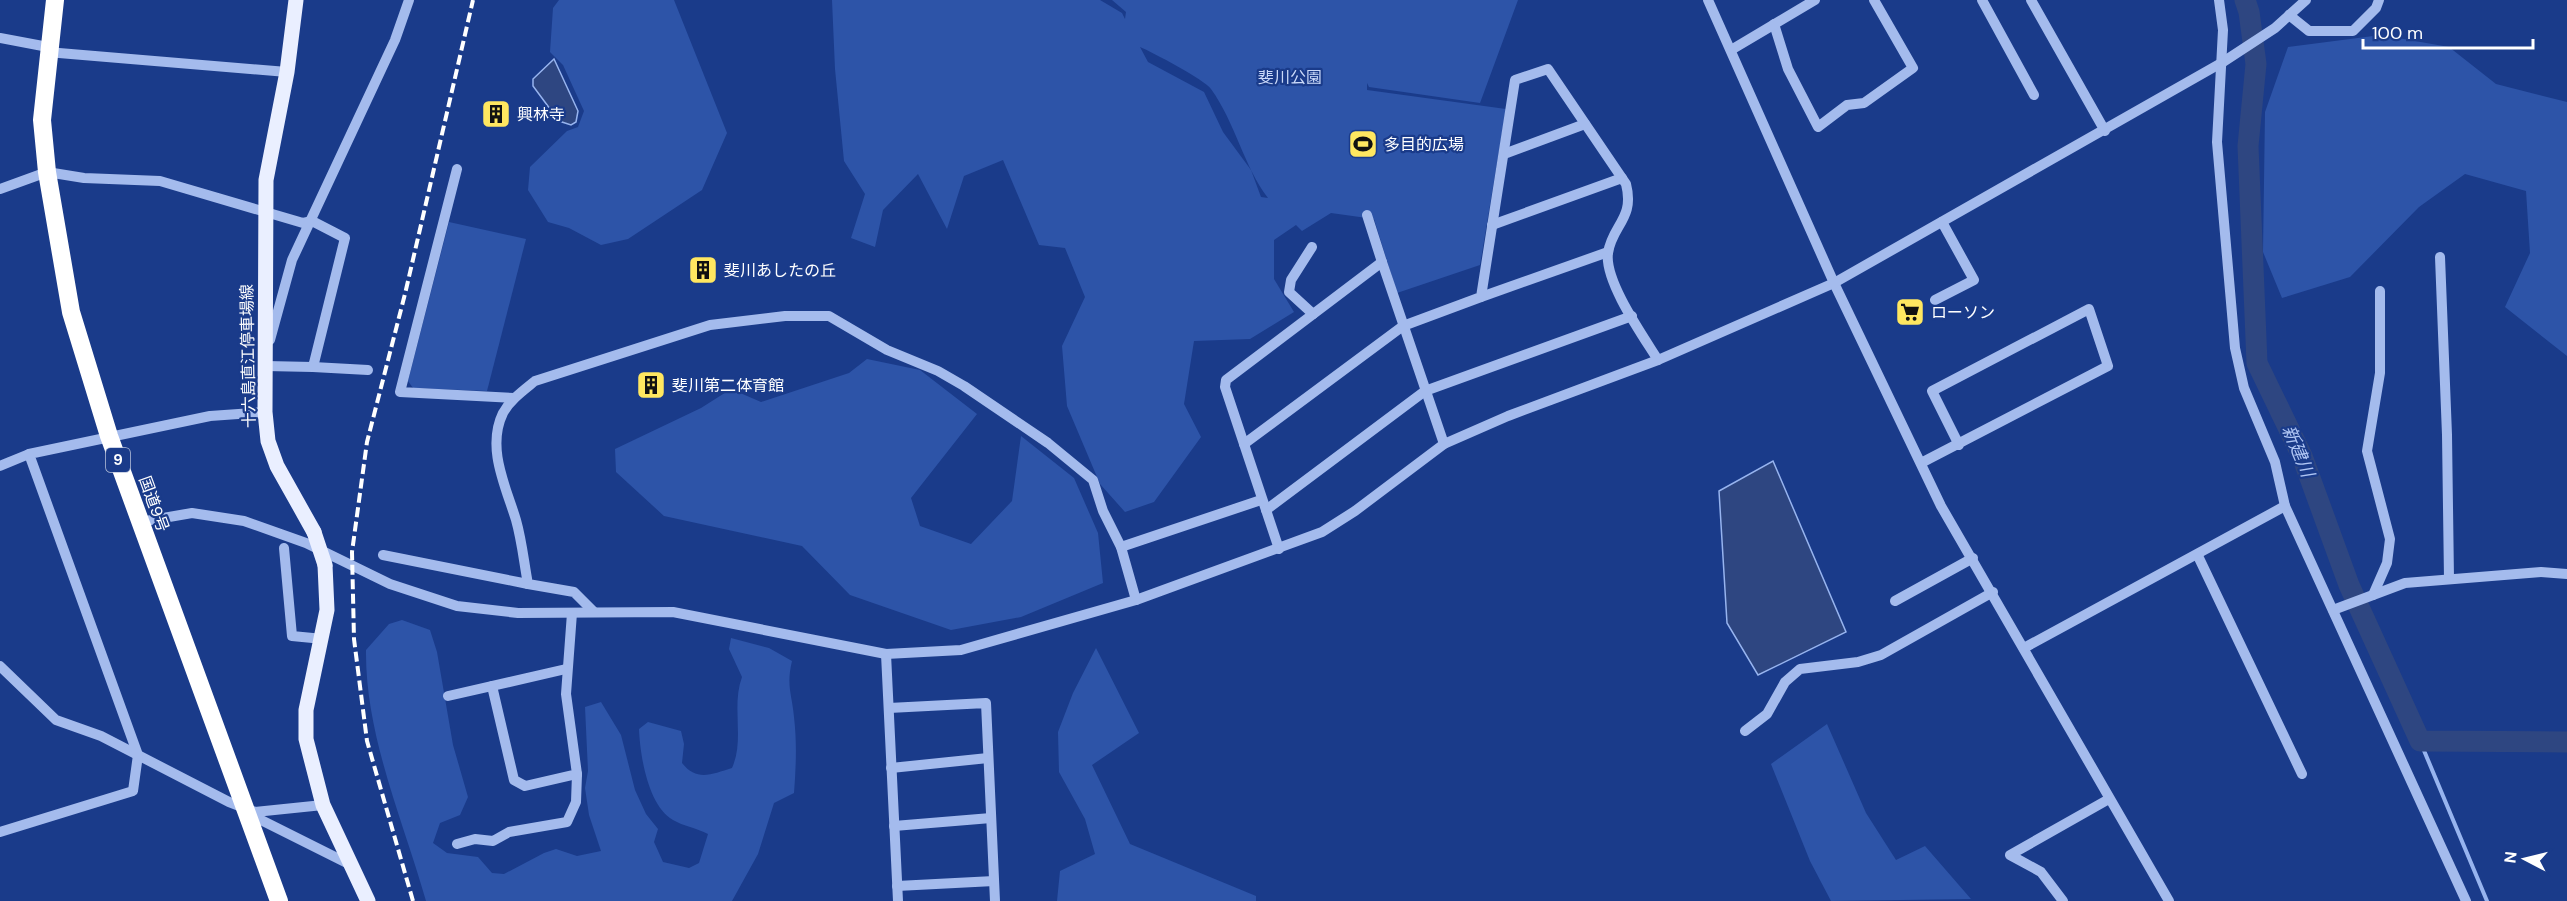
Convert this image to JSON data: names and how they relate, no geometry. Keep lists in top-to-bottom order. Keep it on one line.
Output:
{"streets":{"highway":["9","国道9号"],"main road":["十六島直江停車場線"]},"water":["新建川"],"parks":["斐川公園"],"places":{"building":["興林寺","斐川あしたの丘","斐川第二体育館"],"sports":["多目的広場"],"supermarket":["ローソン"]},"scale_bar":"100 m","north":"left"}
